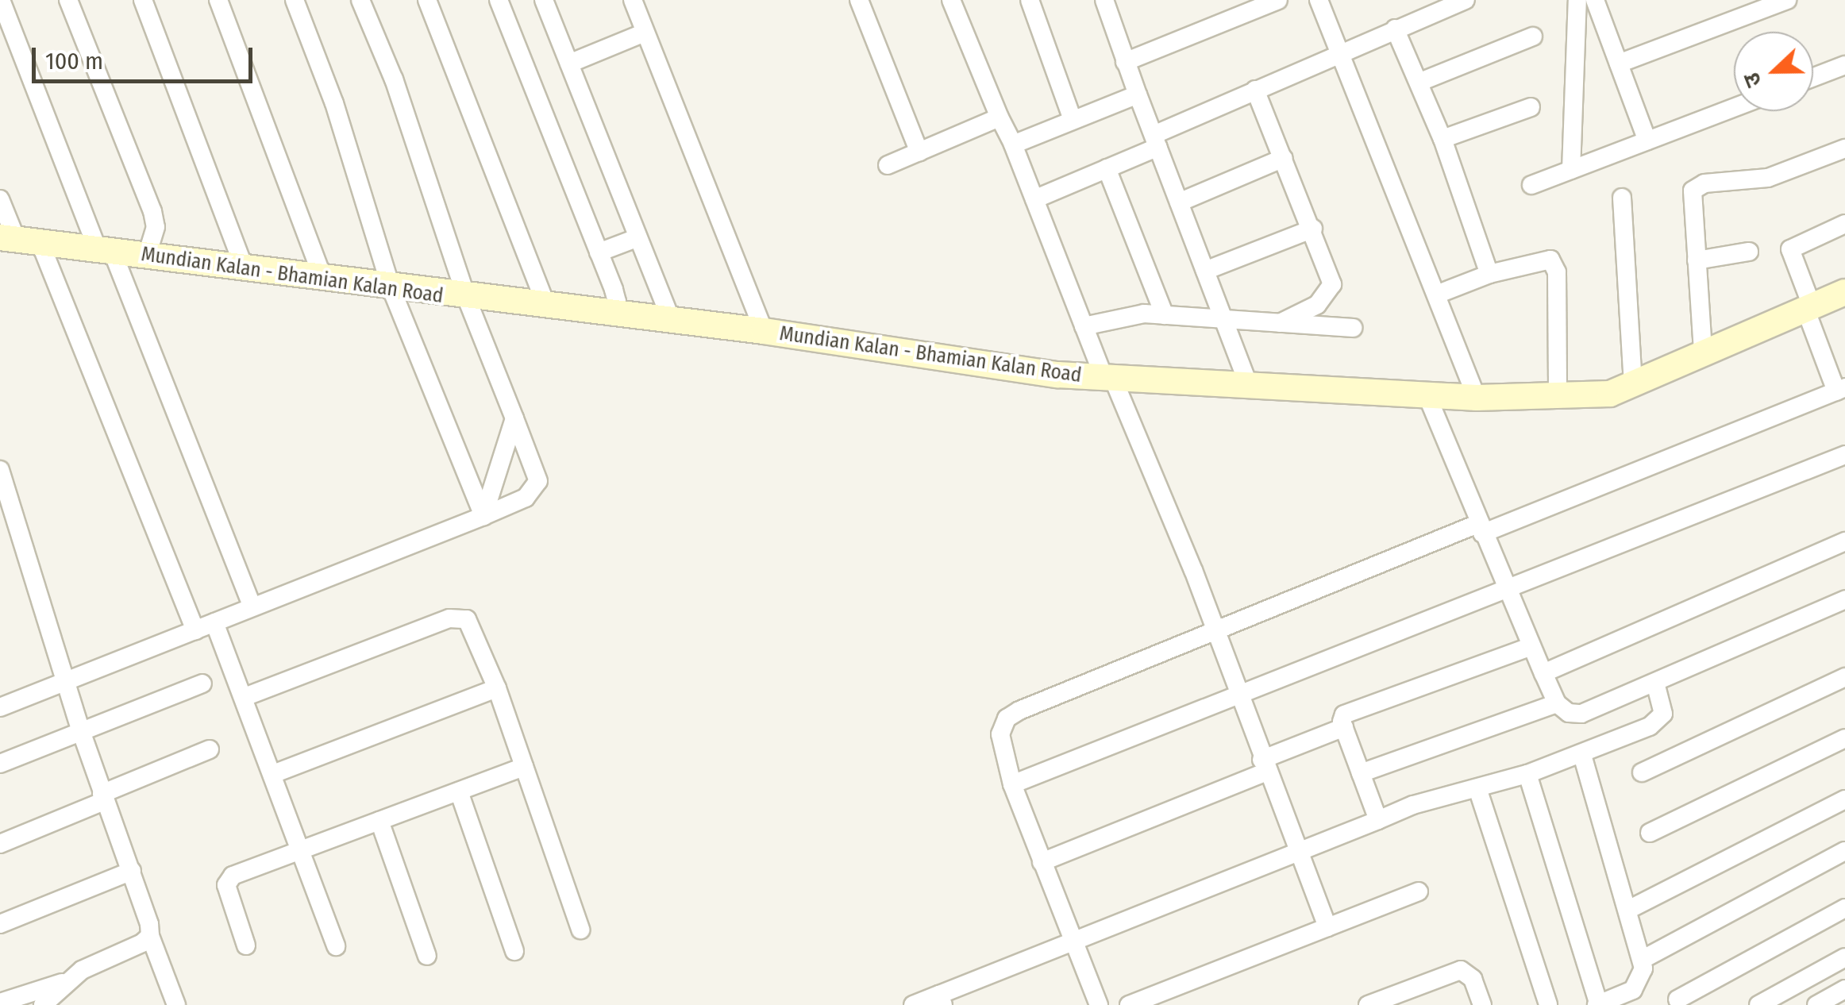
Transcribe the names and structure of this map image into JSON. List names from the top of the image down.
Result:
{
  "streets": {
    "street": ["Mundian Kalan - Bhamian Kalan Road"]
  },
  "scale_bar": "100 m",
  "north": "left"
}
